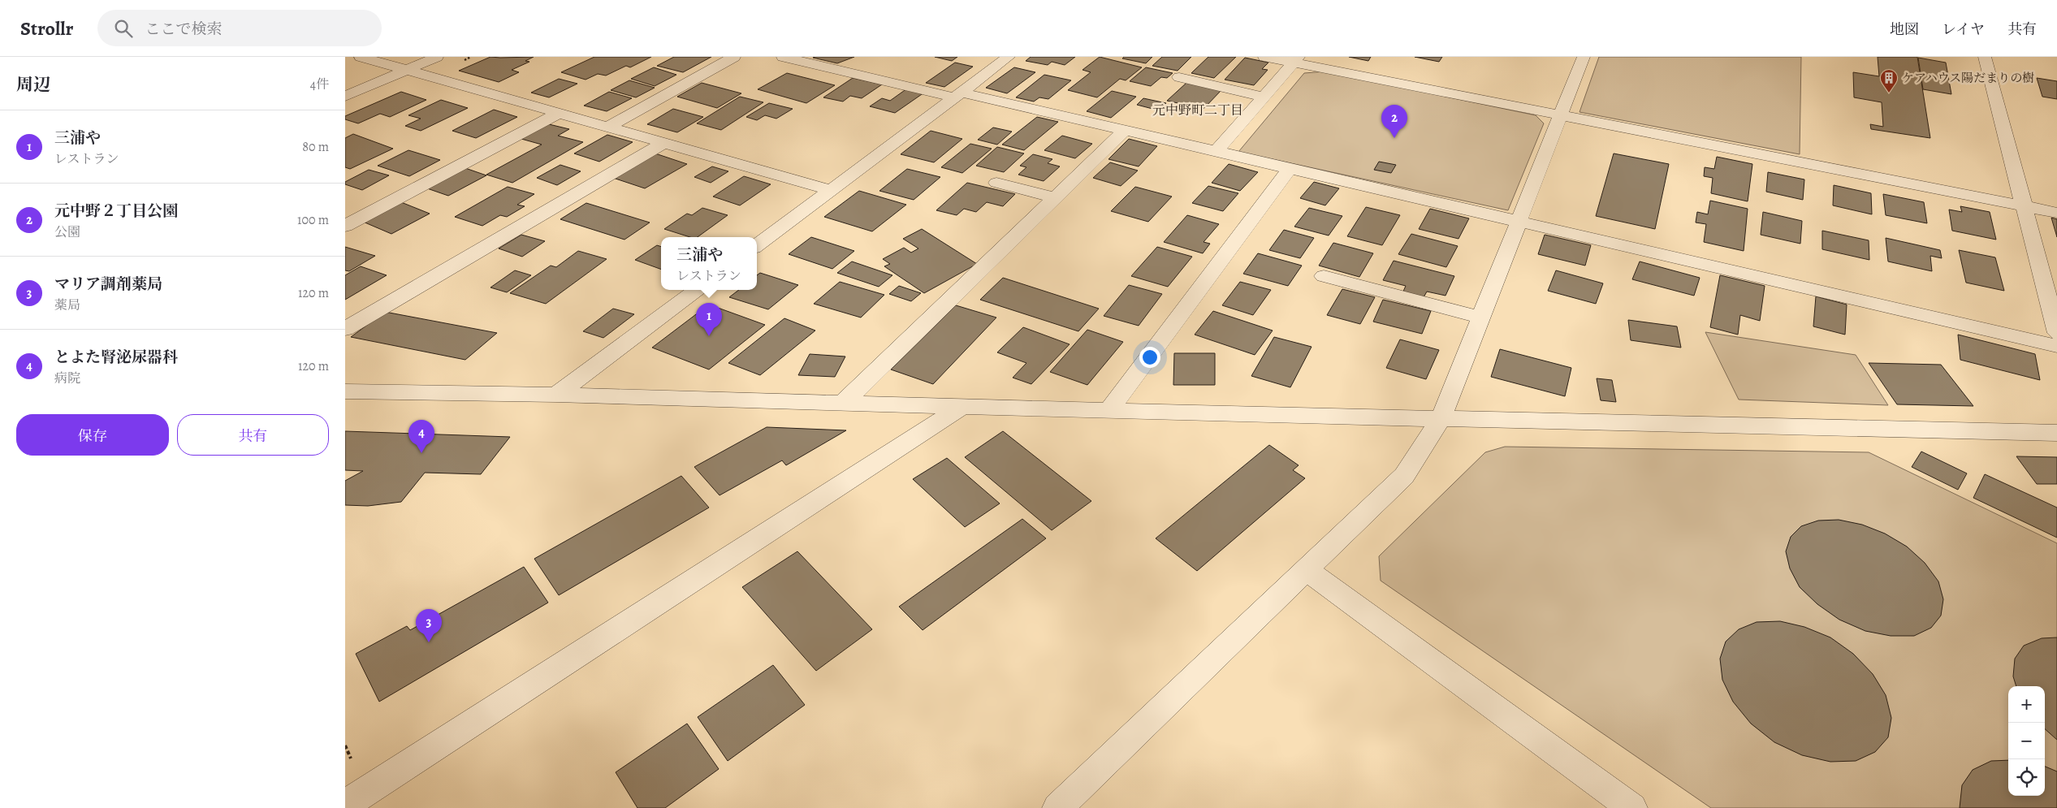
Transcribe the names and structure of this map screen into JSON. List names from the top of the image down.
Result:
{
  "districts": ["元中野町二丁目"],
  "places": {
    "building": ["ケアハウス陽だまりの樹"]
  },
  "page": {
    "header": "Strollr",
    "search": "ここで検索",
    "nav": ["地図", "レイヤ", "共有"],
    "heading": ["周辺", "4件"],
    "pins": [
      "2",
      "1",
      "4",
      "3"
    ],
    "list": [
      {
        "mark": "1",
        "name": "三浦や",
        "note": "レストラン",
        "value": "80 m"
      },
      {
        "mark": "2",
        "name": "元中野２丁目公園",
        "note": "公園",
        "value": "100 m"
      },
      {
        "mark": "3",
        "name": "マリア調剤薬局",
        "note": "薬局",
        "value": "120 m"
      },
      {
        "mark": "4",
        "name": "とよた腎泌尿器科",
        "note": "病院",
        "value": "120 m"
      }
    ],
    "popup": ["三浦や", "レストラン"],
    "buttons": ["保存", "共有"],
    "map_buttons": ["+", "−"]
  }
}
